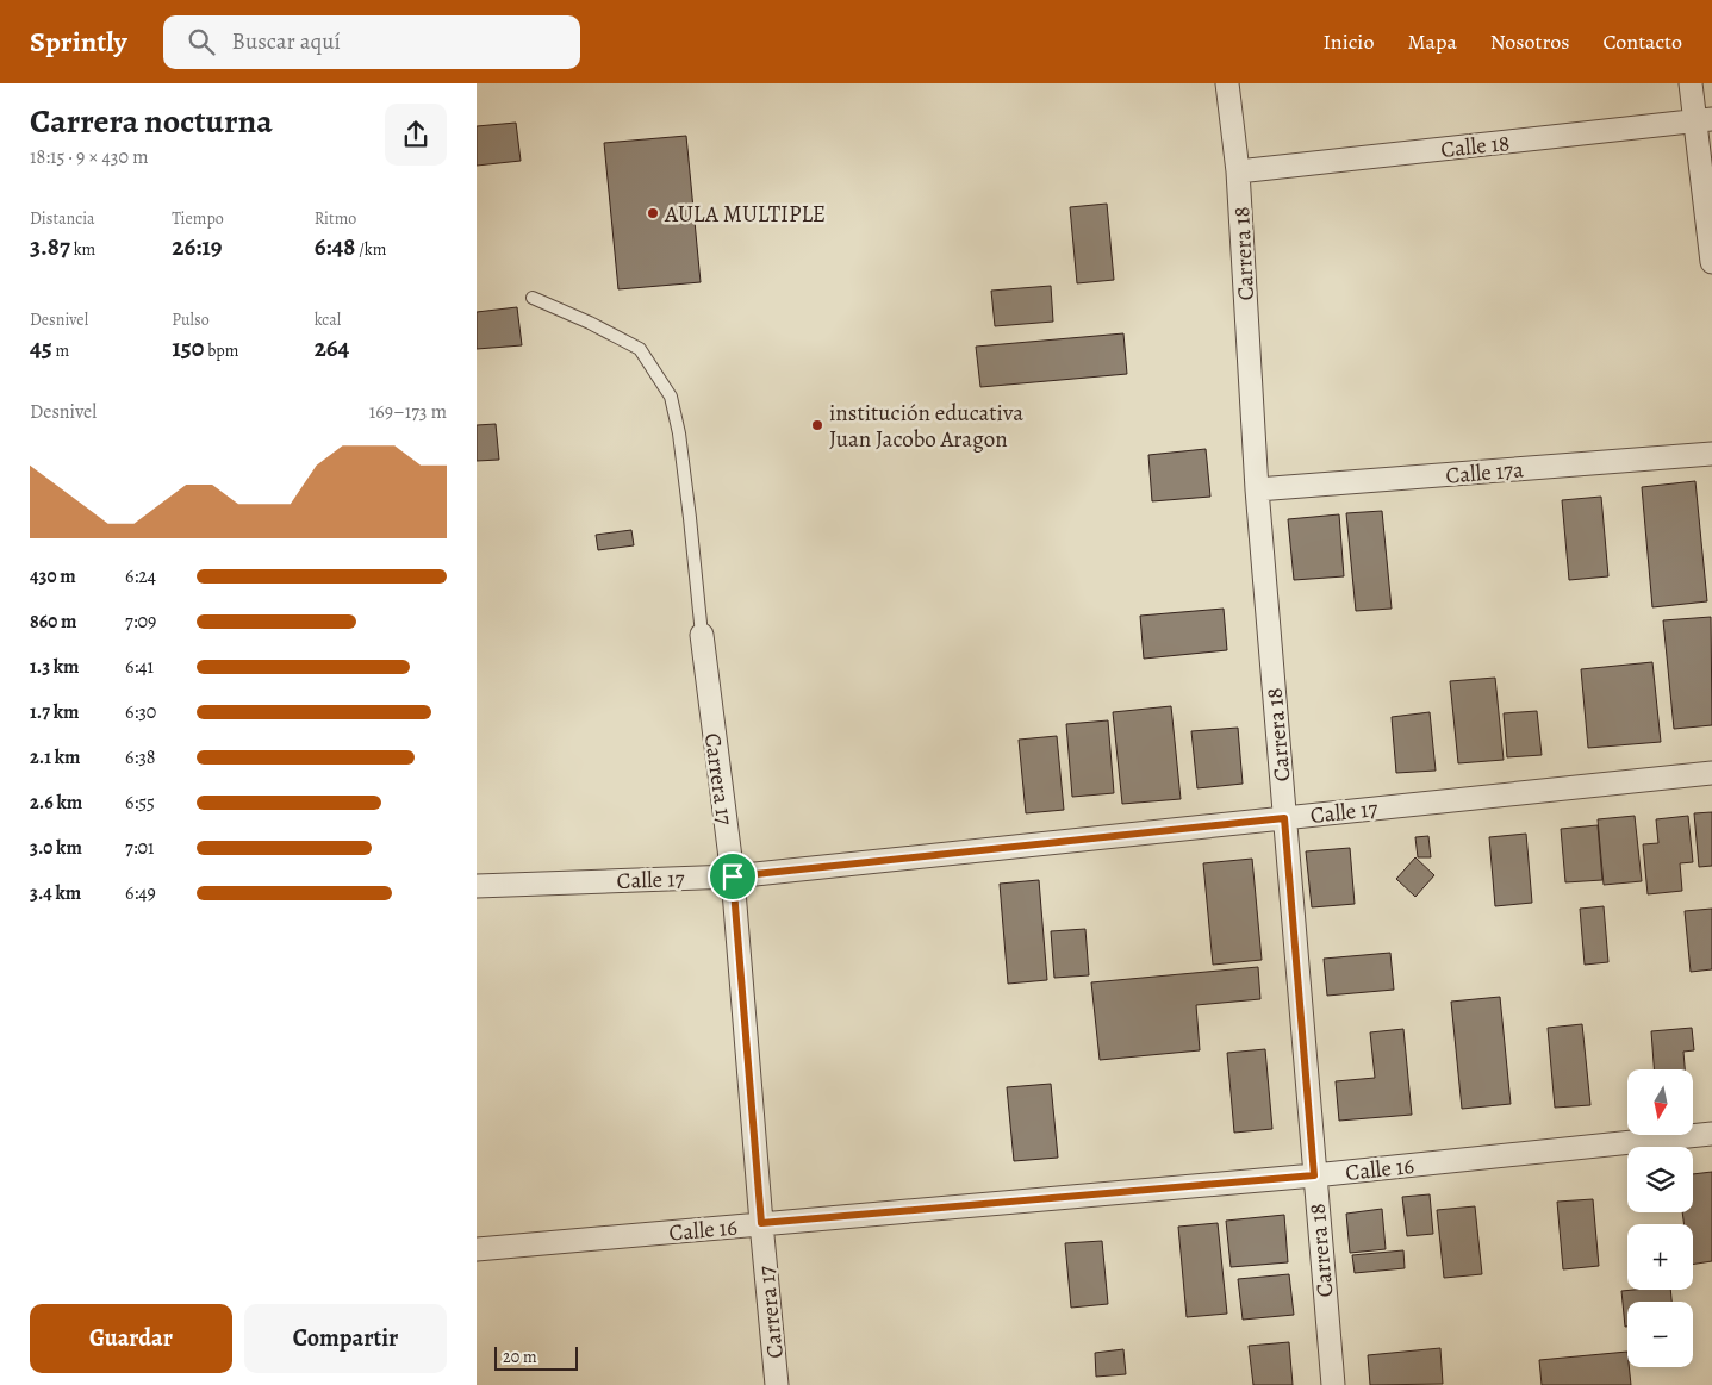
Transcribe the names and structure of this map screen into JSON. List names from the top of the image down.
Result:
{
  "streets": {
    "street": [
      "Calle 18",
      "Carrera 18",
      "Calle 17a",
      "Carrera 17",
      "Calle 17",
      "Calle 16"
    ]
  },
  "crossings": [
    ["Calle 18", "Carrera 18"],
    ["Carrera 18", "Calle 17a"],
    ["Carrera 18", "Calle 17"],
    ["Carrera 18", "Calle 16"],
    ["Carrera 17", "Calle 17"],
    ["Carrera 17", "Calle 16"]
  ],
  "places": ["AULA MULTIPLE", "institución educativa Juan Jacobo Aragon"],
  "scale_bar": "20 m",
  "north": "bottom",
  "page": {
    "header": "Sprintly",
    "search": "Buscar aquí",
    "nav": [
      "Inicio",
      "Mapa",
      "Nosotros",
      "Contacto"
    ],
    "heading": ["Carrera nocturna", "18:15 · 9 × 430 m"],
    "stats": [
      ["Distancia", "3.87 km"],
      ["Tiempo", "26:19"],
      ["Ritmo", "6:48 /km"],
      ["Desnivel", "45 m"],
      ["Pulso", "150 bpm"],
      ["kcal", "264"]
    ],
    "chart": ["Desnivel", "169–173 m"],
    "list": [
      {
        "name": "430 m",
        "note": "6:24"
      },
      {
        "name": "860 m",
        "note": "7:09"
      },
      {
        "name": "1.3 km",
        "note": "6:41"
      },
      {
        "name": "1.7 km",
        "note": "6:30"
      },
      {
        "name": "2.1 km",
        "note": "6:38"
      },
      {
        "name": "2.6 km",
        "note": "6:55"
      },
      {
        "name": "3.0 km",
        "note": "7:01"
      },
      {
        "name": "3.4 km",
        "note": "6:49"
      }
    ],
    "map_buttons": ["+", "−"],
    "buttons": ["Guardar", "Compartir"],
    "scale": "20 m"
  }
}
